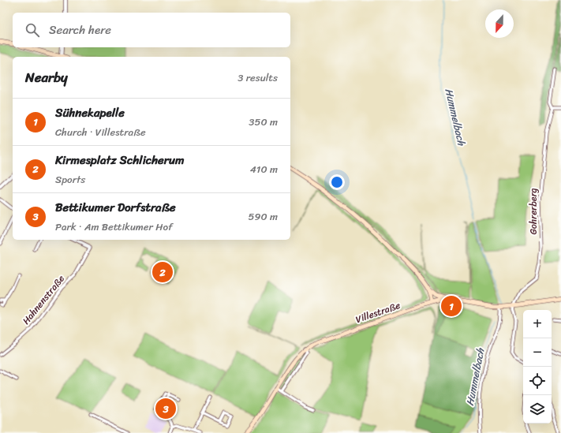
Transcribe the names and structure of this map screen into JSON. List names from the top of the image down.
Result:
{
  "streets": {
    "main road": ["Villestraße"],
    "street": ["Gohrerberg", "Hahnenstraße"]
  },
  "crossings": [
    ["Gohrerberg", "Villestraße"]
  ],
  "water": ["Hummelbach"],
  "north": "bottom",
  "page": {
    "search": "Search here",
    "heading": ["Nearby", "3 results"],
    "list": [
      {
        "mark": "1",
        "name": "Sühnekapelle",
        "note": "Church · Villestraße",
        "value": "350 m"
      },
      {
        "mark": "2",
        "name": "Kirmesplatz Schlicherum",
        "note": "Sports",
        "value": "410 m"
      },
      {
        "mark": "3",
        "name": "Bettikumer Dorfstraße",
        "note": "Park · Am Bettikumer Hof",
        "value": "590 m"
      }
    ],
    "pins": ["2", "1", "3"],
    "map_buttons": ["+", "−"]
  }
}
